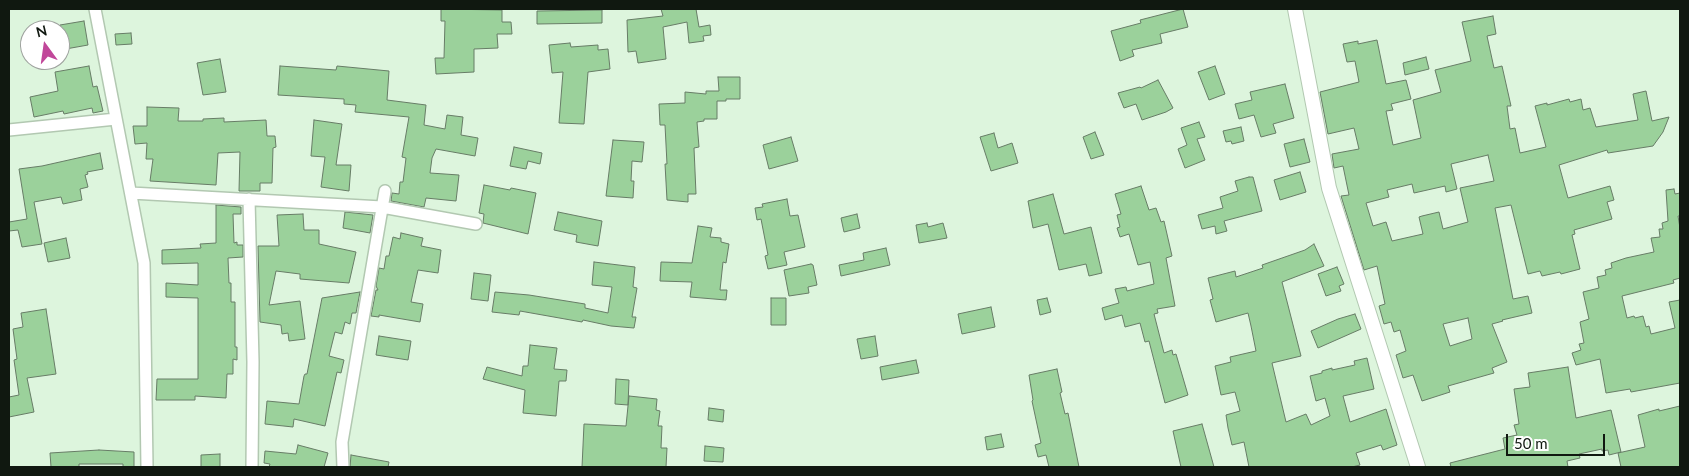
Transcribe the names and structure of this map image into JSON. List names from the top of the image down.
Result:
{
  "scale_bar": "50 m",
  "north": "top"
}
